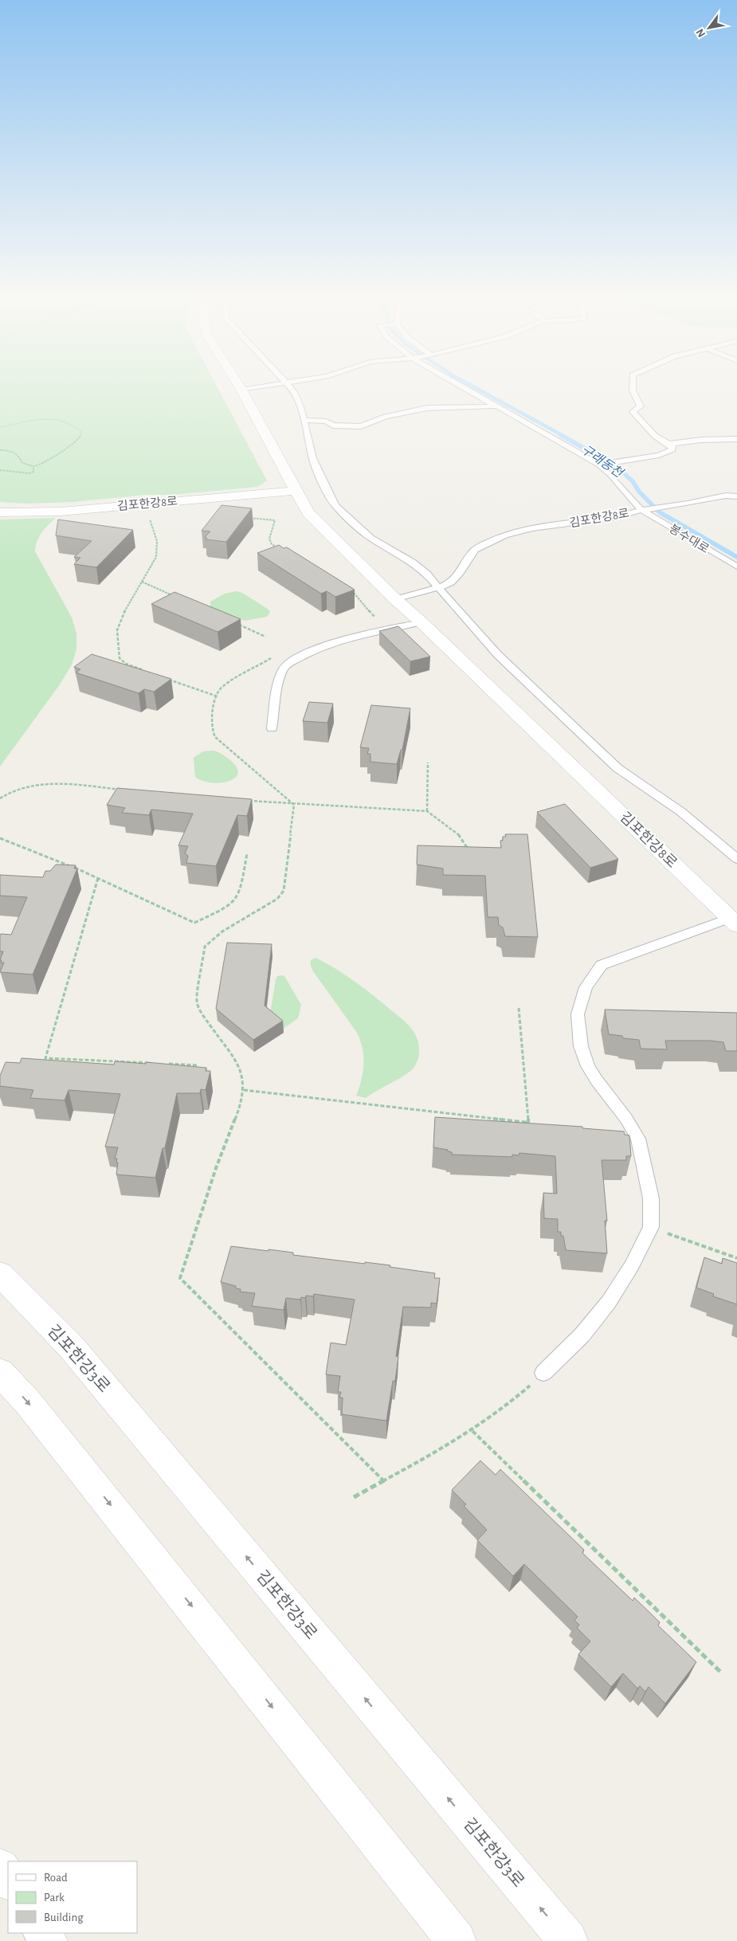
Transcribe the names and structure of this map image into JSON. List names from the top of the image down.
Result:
{
  "streets": {
    "street": ["김포한강8로", "김포한강3로"],
    "lane": ["봉수대로"]
  },
  "crossings": [
    ["김포한강8로", "봉수대로"]
  ],
  "water": ["구래동천"],
  "legend": ["Road", "Park", "Building"],
  "north": "bottom left"
}
